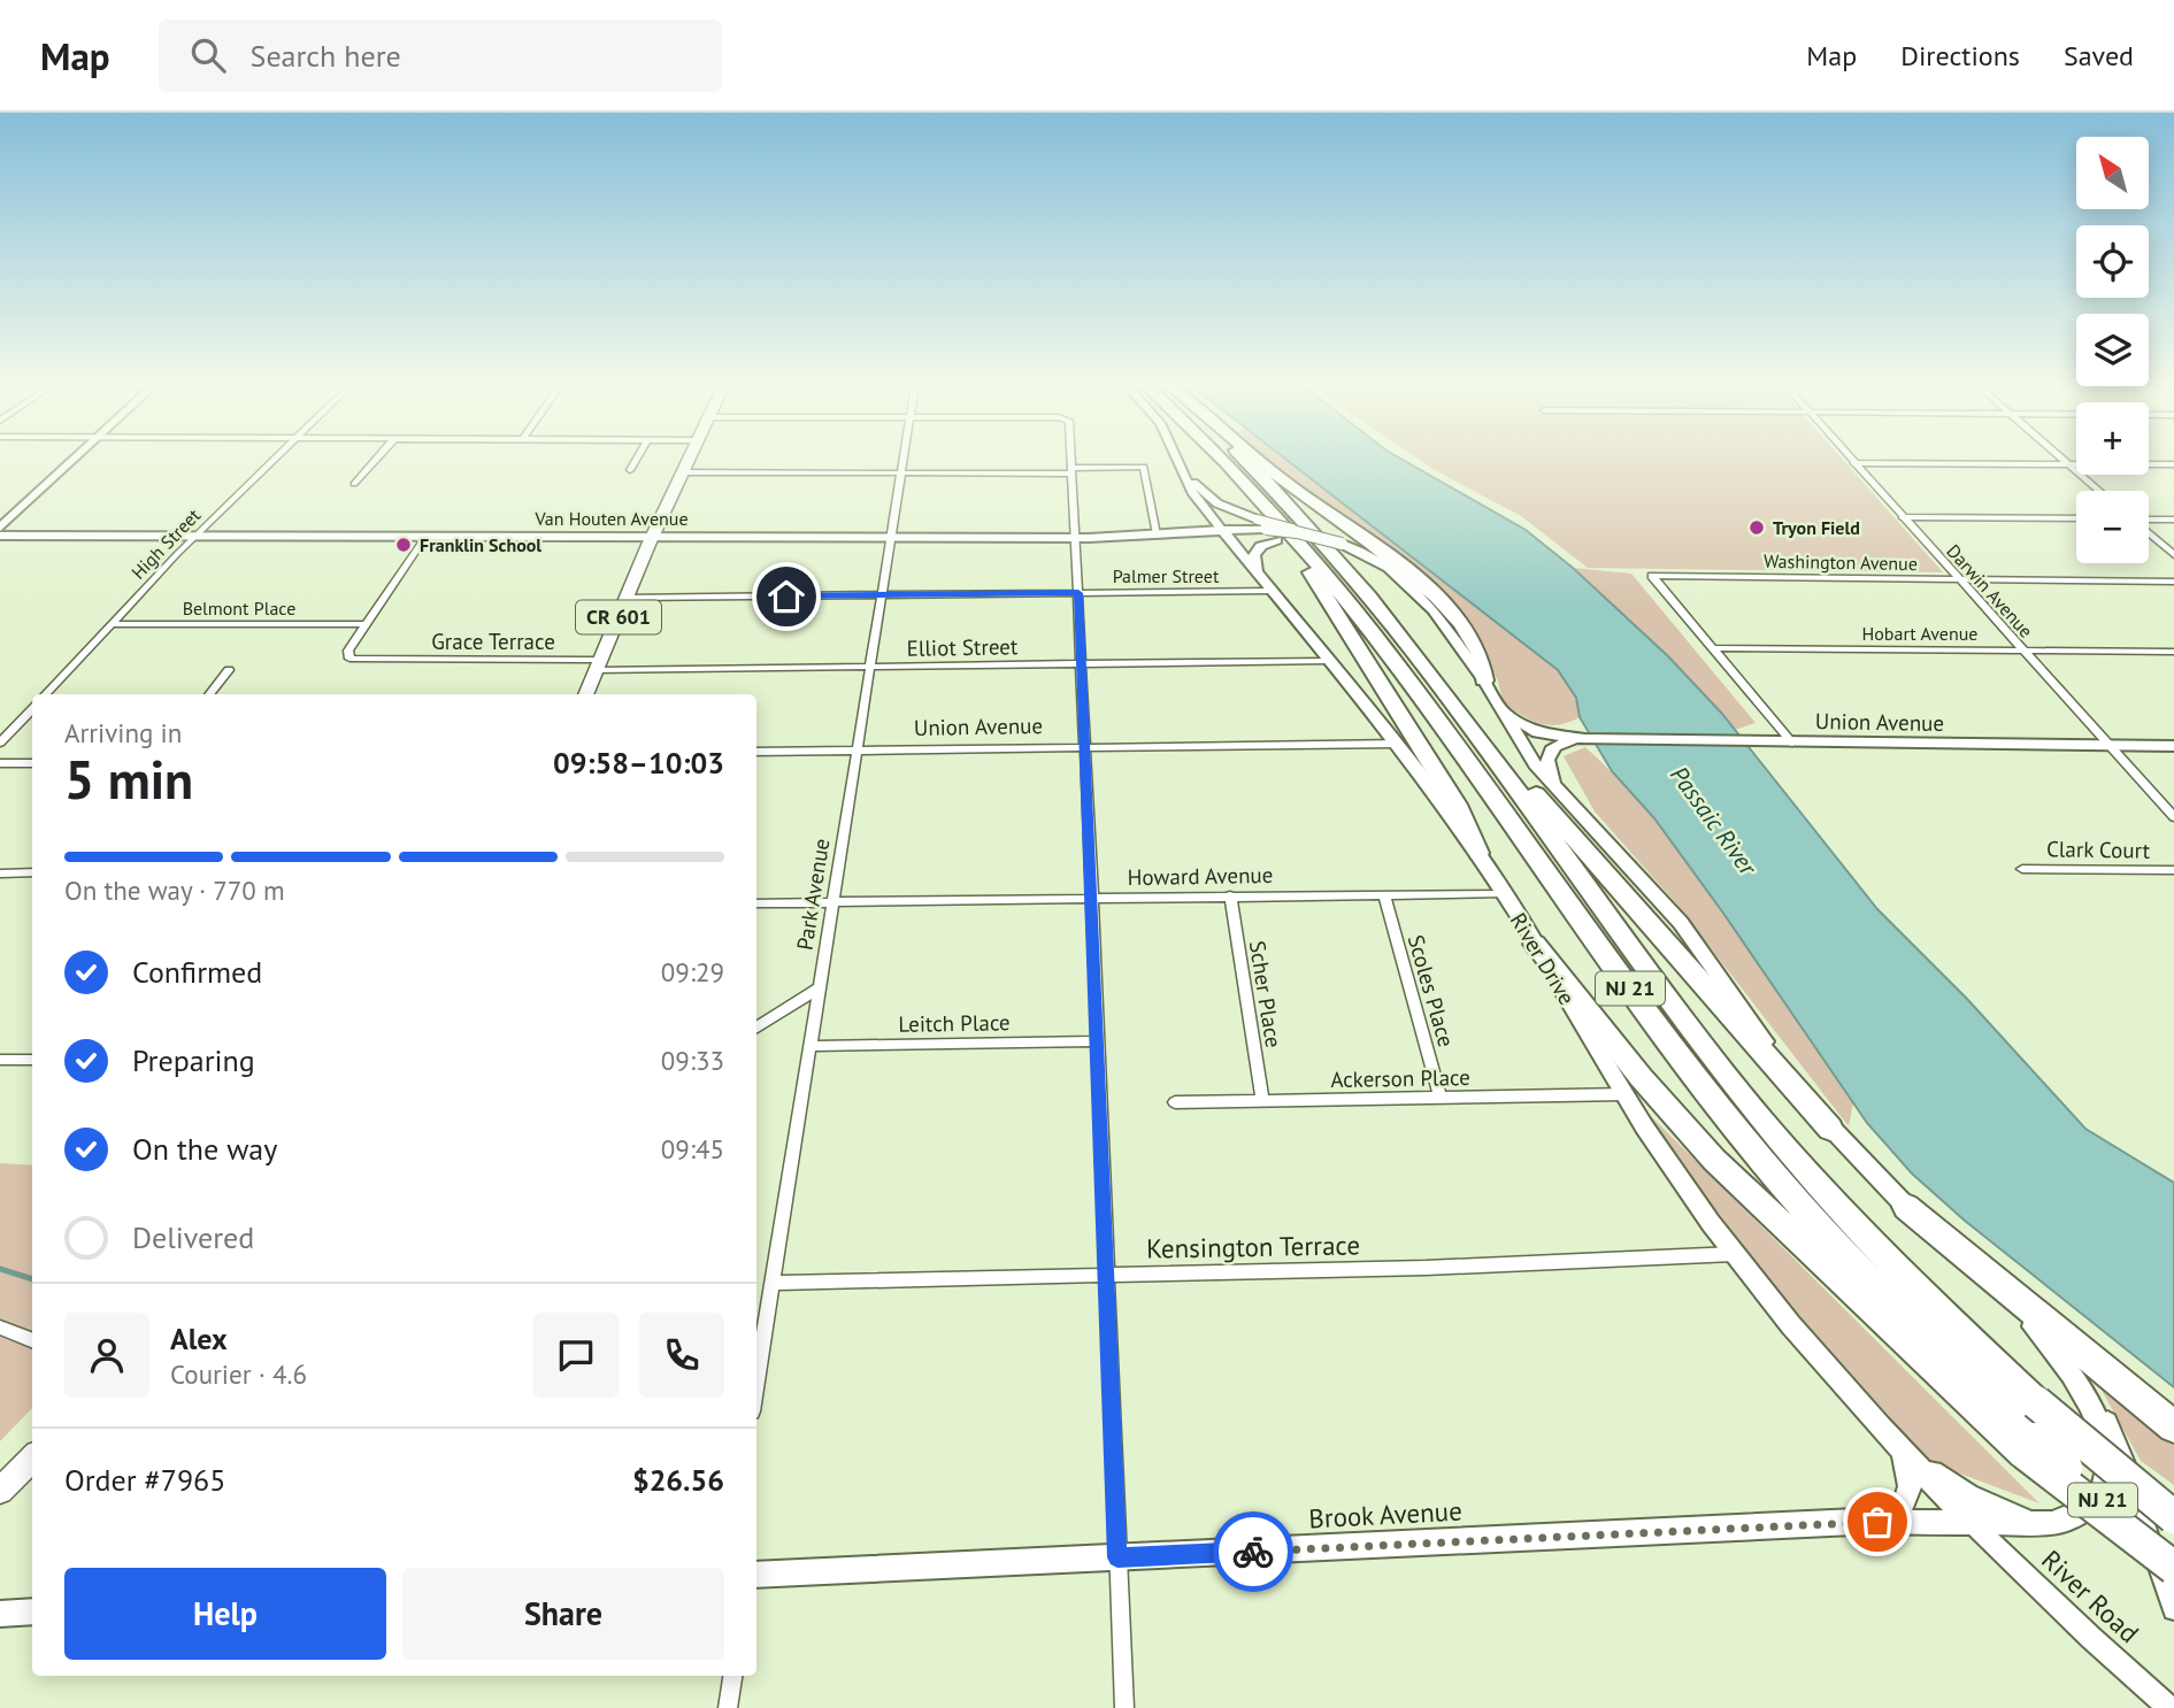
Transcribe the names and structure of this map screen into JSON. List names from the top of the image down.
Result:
{
  "streets": {
    "highway": ["NJ 21"],
    "main road": [
      "Van Houten Avenue",
      "CR 601",
      "Union Avenue",
      "River Drive",
      "Brook Avenue"
    ],
    "street": [
      "High Street",
      "Washington Avenue",
      "Palmer Street",
      "Darwin Avenue",
      "Belmont Place",
      "Hobart Avenue",
      "Grace Terrace",
      "Elliot Street",
      "Clark Court",
      "Howard Avenue",
      "Park Avenue",
      "Scoles Place",
      "Scher Place",
      "Leitch Place",
      "Ackerson Place",
      "Kensington Terrace",
      "River Road"
    ]
  },
  "crossings": [
    ["Van Houten Avenue", "High Street"],
    ["Van Houten Avenue", "CR 601"],
    ["Van Houten Avenue", "Park Avenue"],
    ["Van Houten Avenue", "River Drive"],
    ["Van Houten Avenue", "NJ 21"],
    ["High Street", "Belmont Place"],
    ["Washington Avenue", "Darwin Avenue"],
    ["Washington Avenue", "Hobart Avenue"],
    ["Palmer Street", "CR 601"],
    ["Palmer Street", "Park Avenue"],
    ["Palmer Street", "River Drive"],
    ["Darwin Avenue", "Hobart Avenue"],
    ["Darwin Avenue", "Union Avenue"],
    ["Belmont Place", "Grace Terrace"],
    ["CR 601", "Grace Terrace"],
    ["CR 601", "Elliot Street"],
    ["Grace Terrace", "Elliot Street"],
    ["Elliot Street", "Park Avenue"],
    ["Elliot Street", "River Drive"],
    ["Union Avenue", "Park Avenue"],
    ["Union Avenue", "River Drive"],
    ["Howard Avenue", "Park Avenue"],
    ["Howard Avenue", "River Drive"],
    ["Howard Avenue", "Scoles Place"],
    ["Howard Avenue", "Scher Place"],
    ["Park Avenue", "Leitch Place"],
    ["Park Avenue", "Kensington Terrace"],
    ["River Drive", "Ackerson Place"],
    ["River Drive", "Kensington Terrace"],
    ["River Drive", "Brook Avenue"],
    ["River Drive", "River Road"],
    ["Scoles Place", "Ackerson Place"],
    ["Scher Place", "Ackerson Place"],
    ["Brook Avenue", "River Road"]
  ],
  "water": ["Passaic River"],
  "places": ["Tryon Field", "Franklin School"],
  "north": "top left",
  "page": {
    "header": "Map",
    "search": "Search here",
    "nav": ["Map", "Directions", "Saved"],
    "map_buttons": ["+", "−"],
    "heading": ["5 min", "Arriving in", "09:58–10:03"],
    "panel": [
      "Alex",
      "Courier · 4.6",
      "Order #7965",
      "$26.56"
    ],
    "bar": "On the way · 770 m",
    "list": [
      ["Confirmed", "09:29"],
      ["Preparing", "09:33"],
      ["On the way", "09:45"],
      "Delivered"
    ],
    "buttons": ["Help", "Share"]
  }
}
